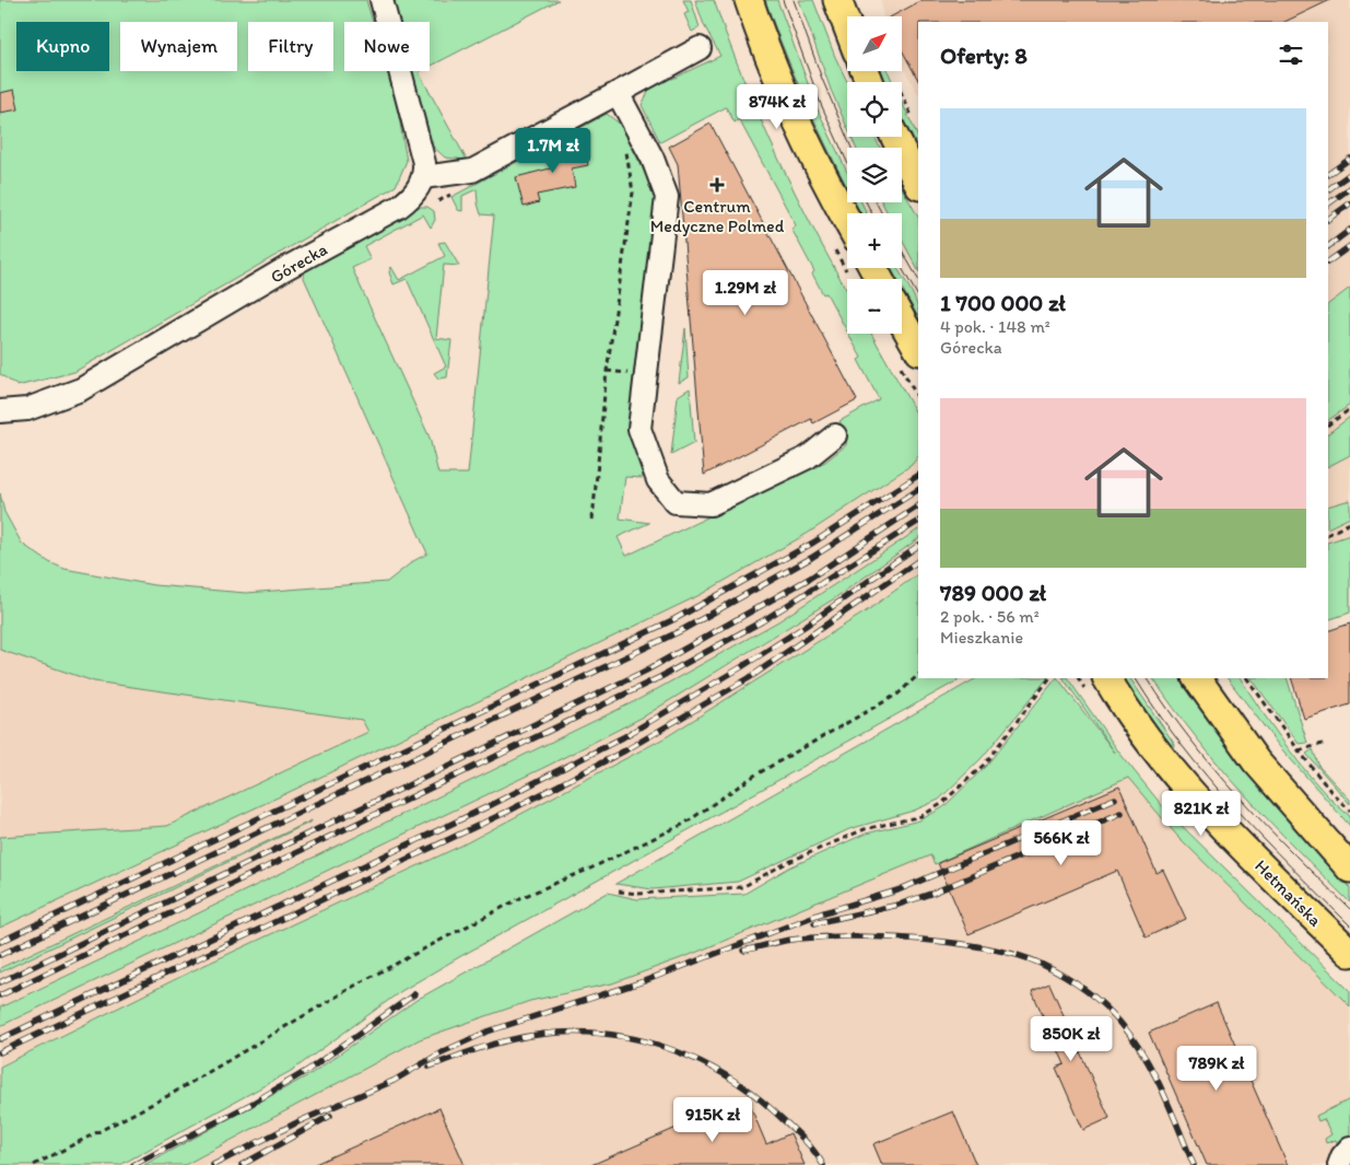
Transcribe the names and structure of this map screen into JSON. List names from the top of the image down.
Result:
{
  "streets": {
    "main road": ["Hetmańska"],
    "street": ["Górecka"]
  },
  "places": {
    "health": ["Centrum Medyczne Polmed"]
  },
  "north": "top right",
  "page": {
    "map_buttons": ["+", "−"],
    "chip": [
      "Kupno",
      "Wynajem",
      "Filtry",
      "Nowe"
    ],
    "heading": "Oferty: 8",
    "price": [
      "874K zł",
      "1.7M zł",
      "1.29M zł",
      "821K zł",
      "566K zł",
      "850K zł",
      "789K zł",
      "915K zł"
    ],
    "list": [
      {
        "name": "1 700 000 zł",
        "note": "4 pok. · 148 m² · Górecka"
      },
      {
        "name": "789 000 zł",
        "note": "2 pok. · 56 m² · Mieszkanie"
      }
    ]
  }
}
